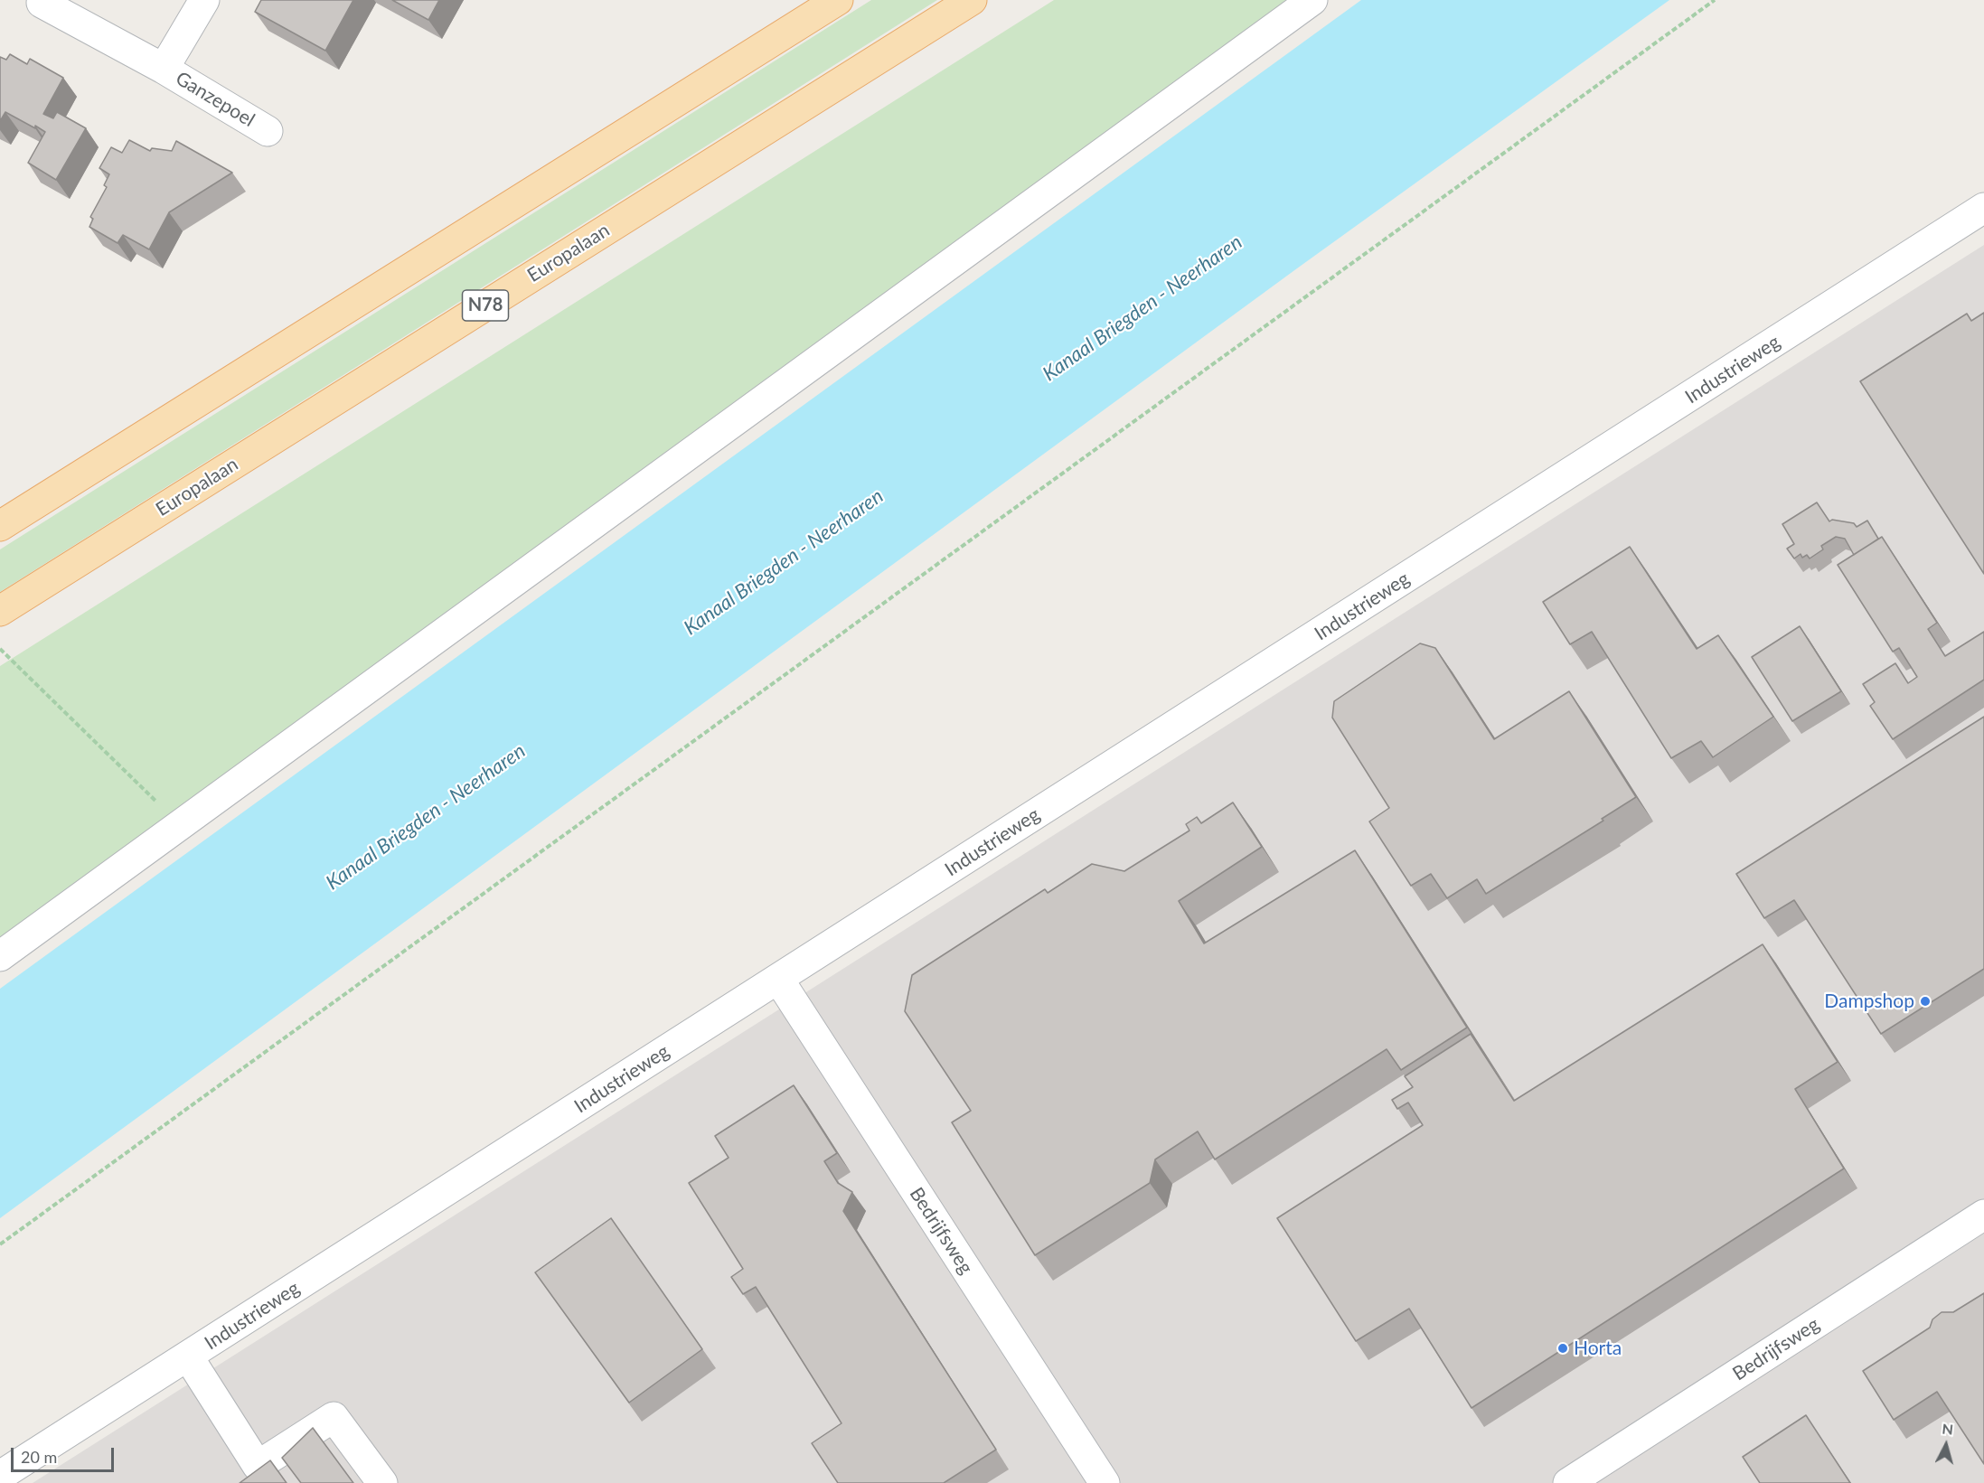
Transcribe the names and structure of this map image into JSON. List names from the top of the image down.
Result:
{
  "streets": {
    "main road": ["Europalaan", "N78"],
    "street": ["Ganzepoel", "Industrieweg", "Bedrijfsweg"]
  },
  "crossings": [
    ["Industrieweg", "Bedrijfsweg"]
  ],
  "water": ["Kanaal Briegden - Neerharen"],
  "places": ["Dampshop", "Horta"],
  "scale_bar": "20 m",
  "north": "top"
}
